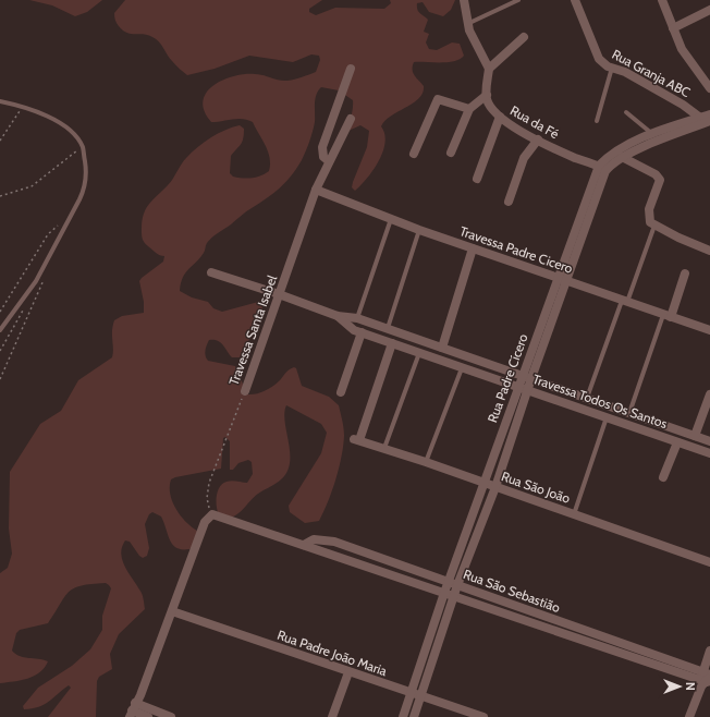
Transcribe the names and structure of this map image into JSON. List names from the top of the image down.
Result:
{
  "streets": {
    "street": [
      "Rua Granja ABC",
      "Rua da Fé",
      "Travessa Padre Cicero",
      "Travessa Santa Isabel",
      "Rua Padre Cícero",
      "Travessa Todos Os Santos",
      "Rua São João",
      "Rua São Sebastião",
      "Rua Padre João Maria"
    ]
  },
  "crossings": [
    ["Rua da Fé", "Rua Padre Cícero"],
    ["Travessa Padre Cicero", "Travessa Santa Isabel"],
    ["Travessa Padre Cicero", "Rua Padre Cícero"],
    ["Travessa Santa Isabel", "Travessa Todos Os Santos"],
    ["Travessa Santa Isabel", "Rua São Sebastião"],
    ["Rua Padre Cícero", "Travessa Todos Os Santos"],
    ["Rua Padre Cícero", "Rua São João"],
    ["Rua Padre Cícero", "Rua São Sebastião"],
    ["Rua Padre Cícero", "Rua Padre João Maria"],
    ["Travessa Todos Os Santos", "Rua São João"]
  ],
  "north": "right"
}
